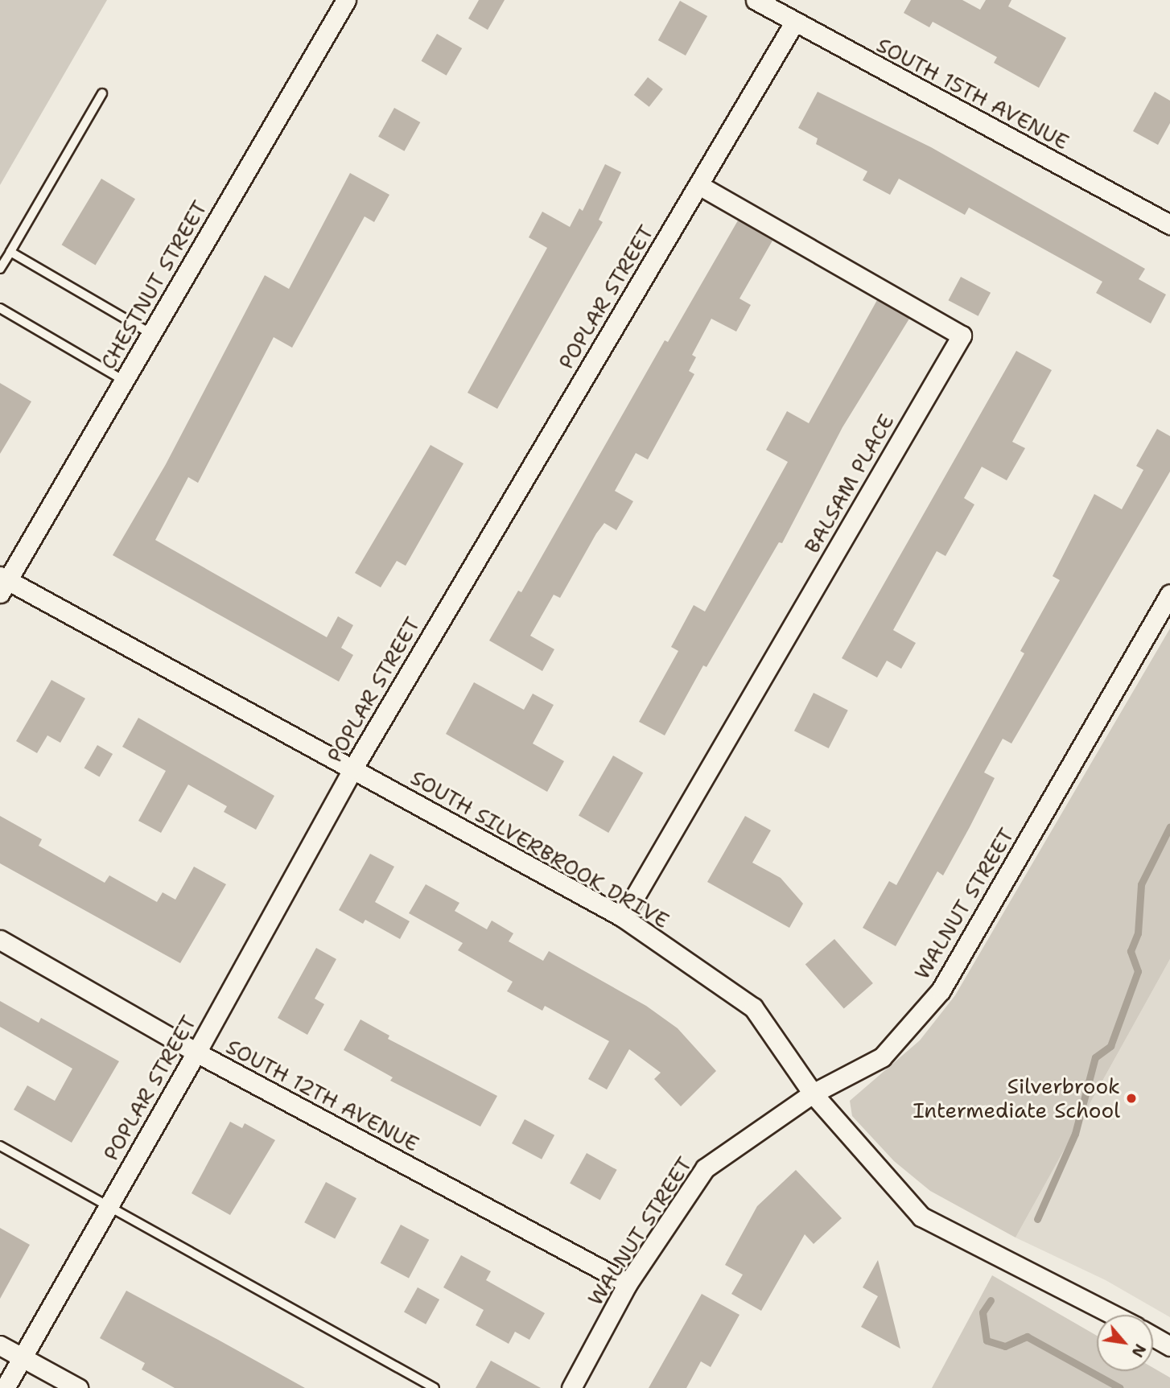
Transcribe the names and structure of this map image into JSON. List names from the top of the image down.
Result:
{
  "streets": {
    "street": [
      "SOUTH 15TH AVENUE",
      "CHESTNUT STREET",
      "POPLAR STREET",
      "BALSAM PLACE",
      "SOUTH SILVERBROOK DRIVE",
      "WALNUT STREET",
      "SOUTH 12TH AVENUE"
    ]
  },
  "crossings": [
    ["SOUTH 15TH AVENUE", "POPLAR STREET"],
    ["CHESTNUT STREET", "SOUTH SILVERBROOK DRIVE"],
    ["POPLAR STREET", "BALSAM PLACE"],
    ["POPLAR STREET", "SOUTH SILVERBROOK DRIVE"],
    ["POPLAR STREET", "SOUTH 12TH AVENUE"],
    ["BALSAM PLACE", "SOUTH SILVERBROOK DRIVE"],
    ["SOUTH SILVERBROOK DRIVE", "WALNUT STREET"],
    ["WALNUT STREET", "SOUTH 12TH AVENUE"]
  ],
  "places": ["Silverbrook Intermediate School"],
  "north": "bottom right"
}
